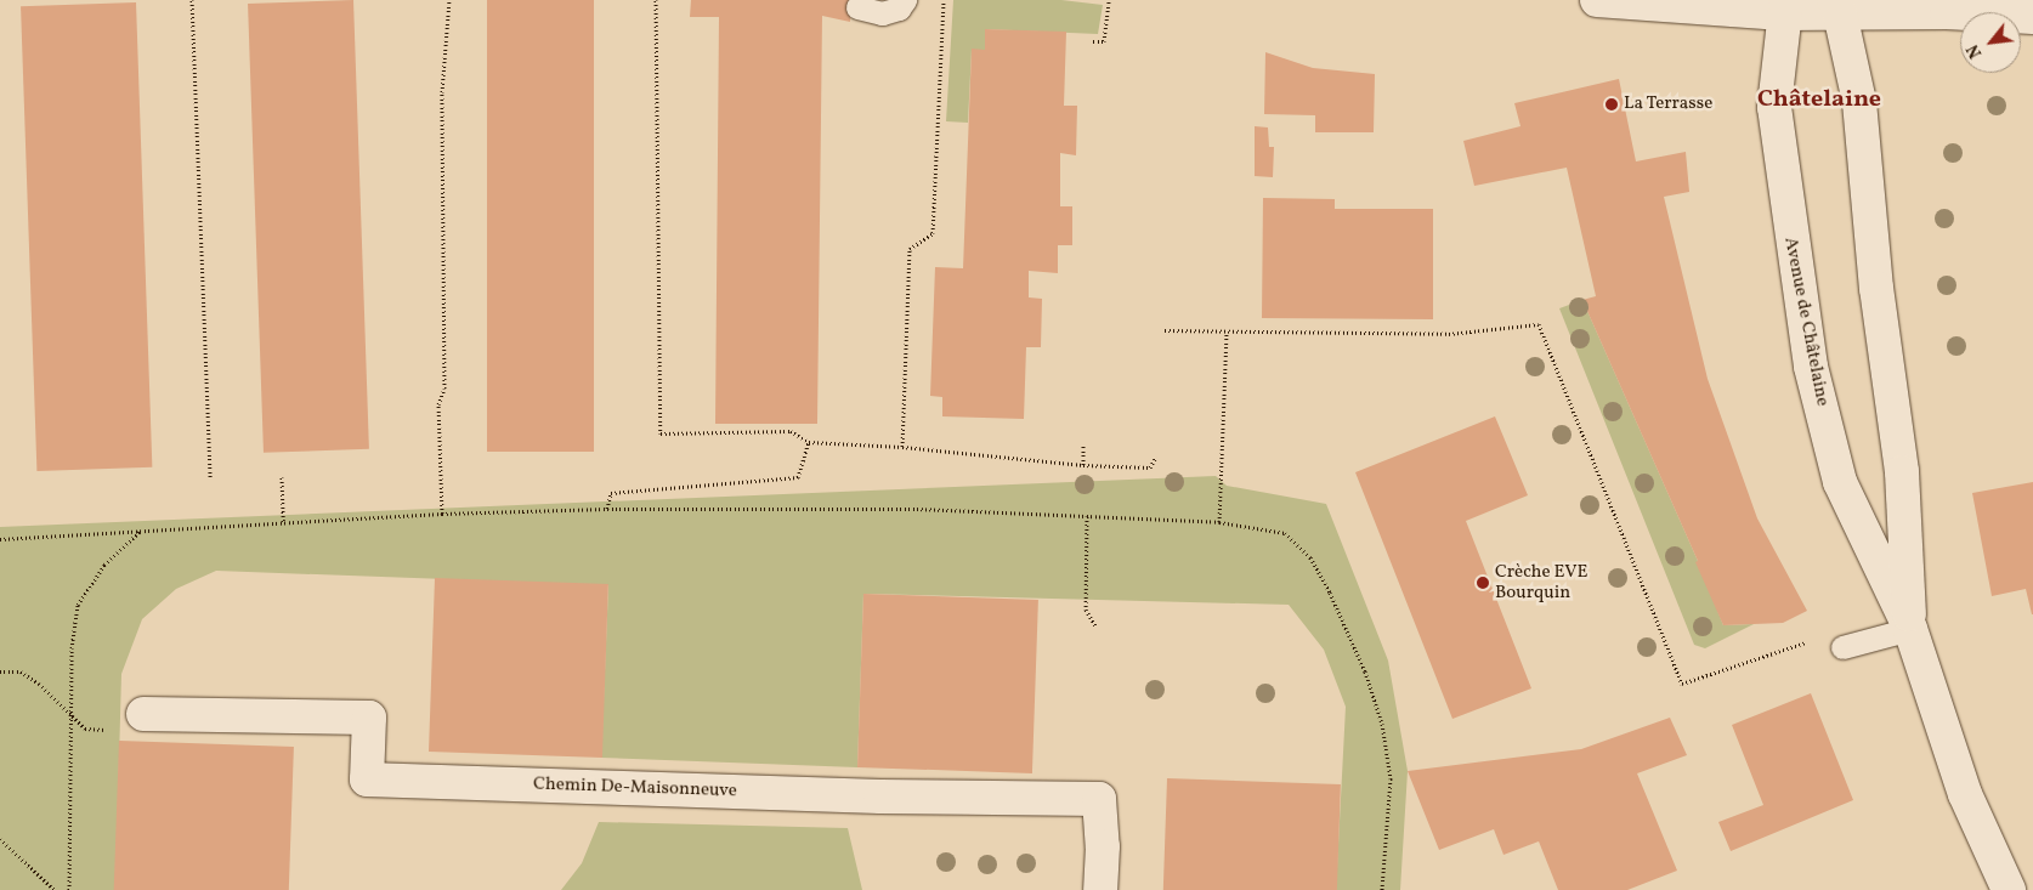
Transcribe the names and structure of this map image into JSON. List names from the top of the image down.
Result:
{
  "streets": {
    "street": ["Avenue de Châtelaine", "Chemin De-Maisonneuve"]
  },
  "districts": ["Châtelaine"],
  "places": ["La Terrasse", "Crèche EVE Bourquin"],
  "north": "bottom left"
}
